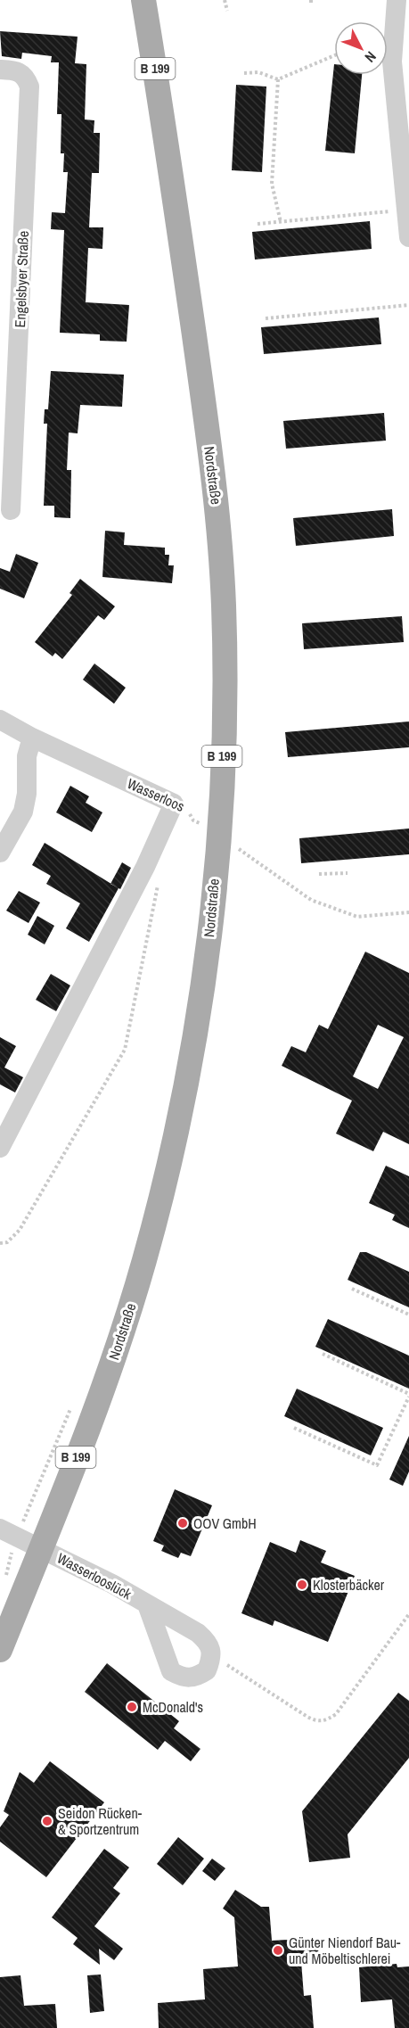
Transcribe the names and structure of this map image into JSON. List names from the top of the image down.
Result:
{
  "streets": {
    "main road": ["B 199", "Nordstraße"],
    "street": ["Engelsbyer Straße", "Wasserloos", "Wasserlooslück"]
  },
  "crossings": [
    ["Nordstraße", "Wasserlooslück"]
  ],
  "places": [
    "OOV GmbH",
    "Klosterbäcker",
    "McDonald's",
    "Seidon Rücken- & Sportzentrum",
    "Günter Niendorf Bau- und Möbeltischlerei"
  ],
  "north": "bottom right"
}
